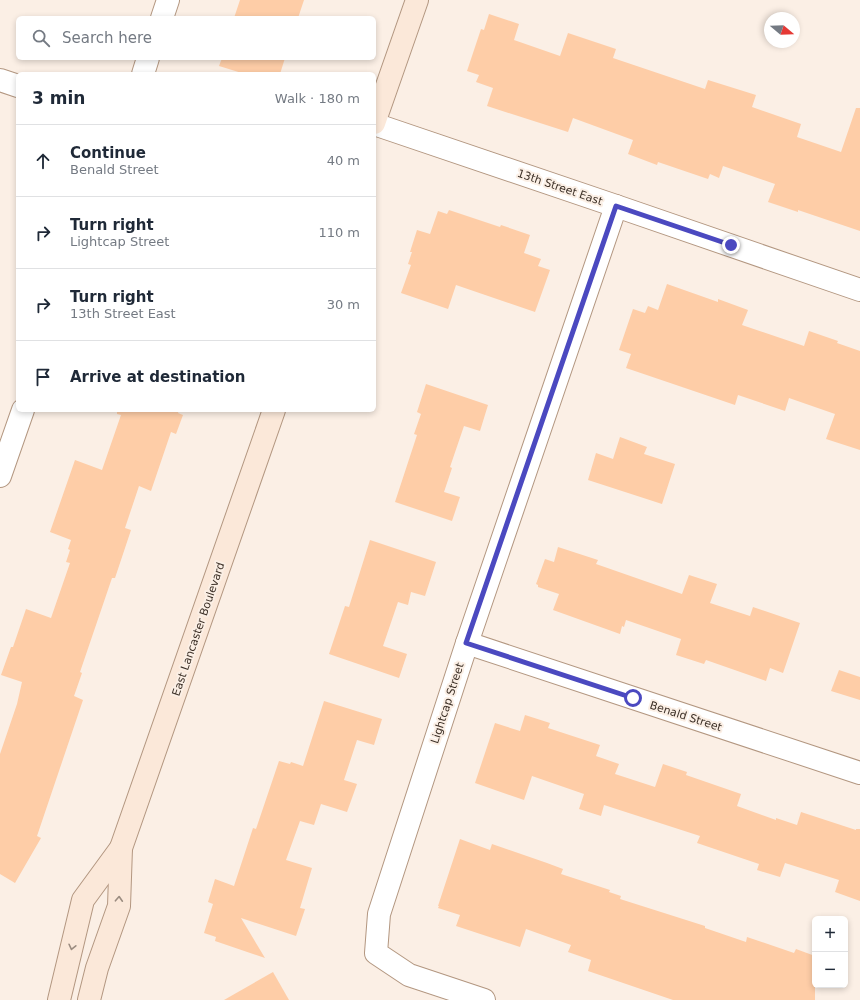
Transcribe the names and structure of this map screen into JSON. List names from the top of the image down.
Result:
{
  "streets": {
    "main road": ["East Lancaster Boulevard"],
    "street": ["13th Street East", "Lightcap Street", "Benald Street"]
  },
  "crossings": [
    ["13th Street East", "Lightcap Street"],
    ["Lightcap Street", "Benald Street"]
  ],
  "north": "right",
  "page": {
    "search": "Search here",
    "heading": ["3 min", "Walk · 180 m"],
    "list": [
      ["Continue", "Benald Street", "40 m"],
      ["Turn right", "Lightcap Street", "110 m"],
      ["Turn right", "13th Street East", "30 m"],
      "Arrive at destination"
    ],
    "map_buttons": ["+", "−"]
  }
}
